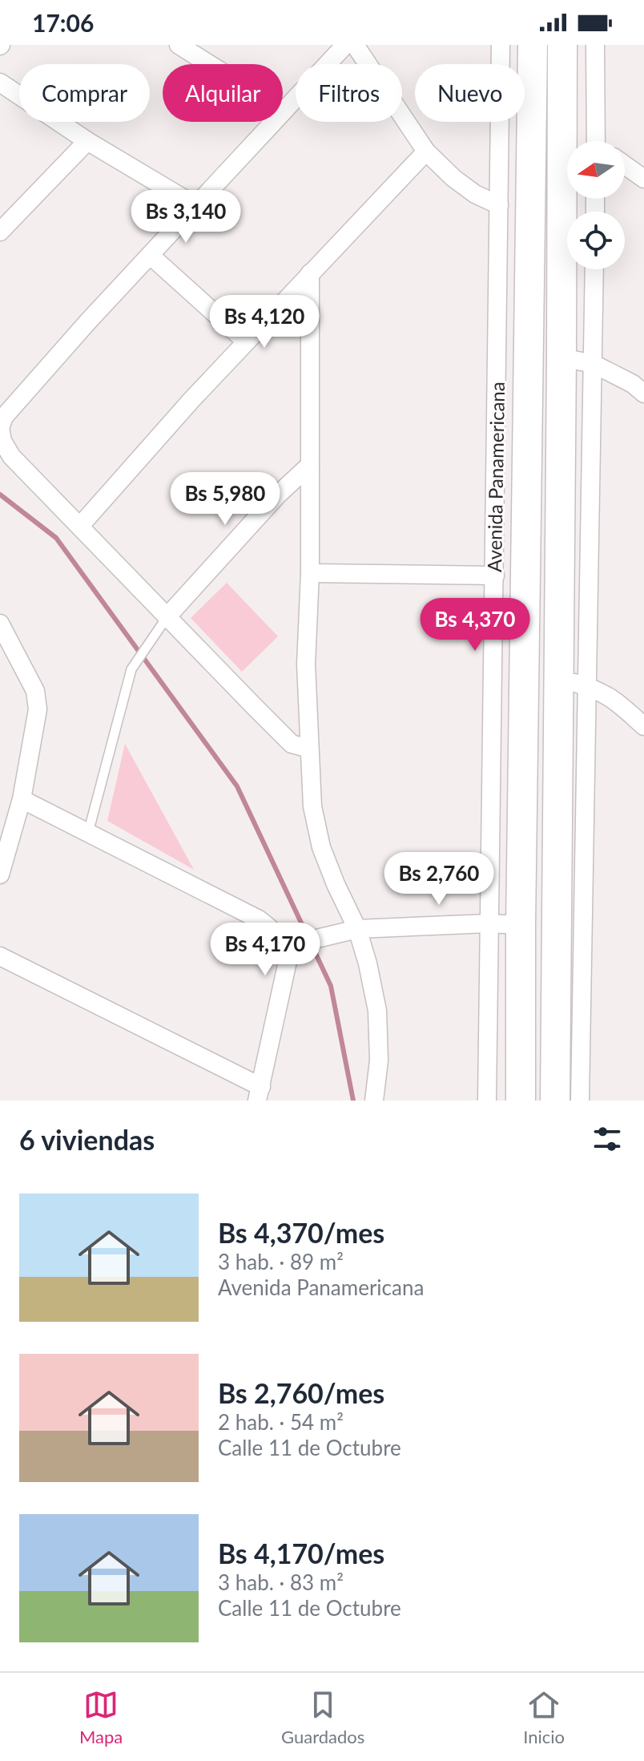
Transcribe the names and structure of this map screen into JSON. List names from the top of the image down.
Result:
{
  "streets": {
    "highway": ["Avenida Panamericana"]
  },
  "north": "left",
  "page": {
    "status": "17:06",
    "chip": [
      "Comprar",
      "Alquilar",
      "Filtros",
      "Nuevo"
    ],
    "price": [
      "Bs 3,140",
      "Bs 4,120",
      "Bs 5,980",
      "Bs 4,370",
      "Bs 2,760",
      "Bs 4,170"
    ],
    "heading": "6 viviendas",
    "list": [
      {
        "name": "Bs 4,370/mes",
        "note": "3 hab. · 89 m² · Avenida Panamericana"
      },
      {
        "name": "Bs 2,760/mes",
        "note": "2 hab. · 54 m² · Calle 11 de Octubre"
      },
      {
        "name": "Bs 4,170/mes",
        "note": "3 hab. · 83 m² · Calle 11 de Octubre"
      }
    ],
    "tabs": ["Mapa", "Guardados", "Inicio"]
  }
}
